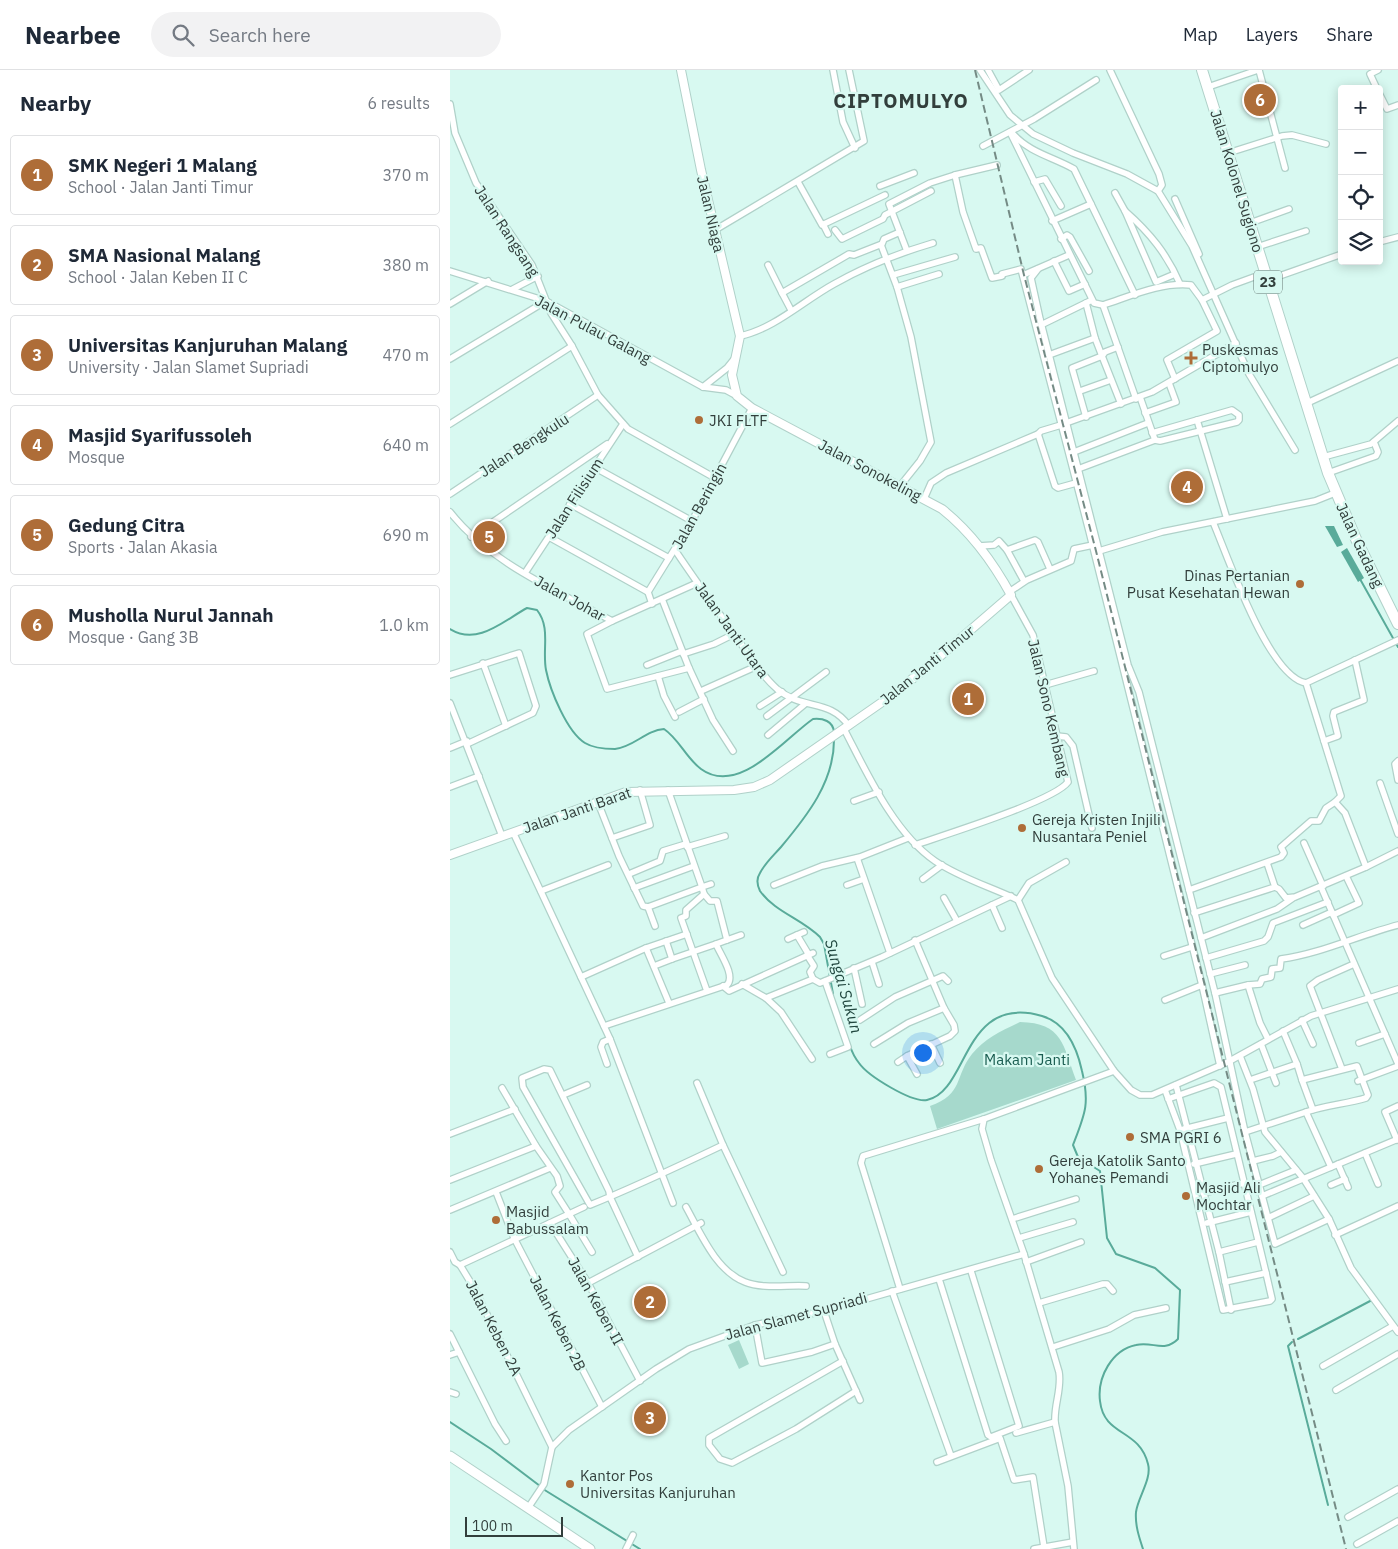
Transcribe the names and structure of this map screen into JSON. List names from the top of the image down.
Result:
{
  "streets": {
    "highway": ["Jalan Kolonel Sugiono", "23", "Jalan Gadang"],
    "street": [
      "Jalan Niaga",
      "Jalan Rangsang",
      "Jalan Pulau Galang",
      "Jalan Bengkulu",
      "Jalan Sonokeling",
      "Jalan Filisium",
      "Jalan Beringin",
      "Jalan Johar",
      "Jalan Janti Utara",
      "Jalan Janti Timur",
      "Jalan Sono Kembang",
      "Jalan Janti Barat",
      "Jalan Keben II",
      "Jalan Slamet Supriadi",
      "Jalan Keben 2B",
      "Jalan Keben 2A"
    ]
  },
  "crossings": [
    ["Jalan Kolonel Sugiono", "Jalan Gadang"],
    ["Jalan Rangsang", "Jalan Pulau Galang"],
    ["Jalan Rangsang", "Jalan Bengkulu"],
    ["Jalan Rangsang", "Jalan Filisium"],
    ["Jalan Rangsang", "Jalan Beringin"],
    ["Jalan Pulau Galang", "Jalan Sonokeling"],
    ["Jalan Sonokeling", "Jalan Beringin"],
    ["Jalan Sonokeling", "Jalan Janti Timur"],
    ["Jalan Sonokeling", "Jalan Sono Kembang"],
    ["Jalan Filisium", "Jalan Johar"],
    ["Jalan Beringin", "Jalan Janti Utara"],
    ["Jalan Johar", "Jalan Janti Utara"],
    ["Jalan Janti Utara", "Jalan Janti Timur"],
    ["Jalan Janti Utara", "Jalan Sono Kembang"],
    ["Jalan Janti Utara", "Jalan Janti Barat"],
    ["Jalan Janti Timur", "Jalan Sono Kembang"],
    ["Jalan Janti Timur", "Jalan Janti Barat"],
    ["Jalan Keben II", "Jalan Slamet Supriadi"],
    ["Jalan Keben II", "Jalan Keben 2A"],
    ["Jalan Slamet Supriadi", "Jalan Keben 2B"],
    ["Jalan Slamet Supriadi", "Jalan Keben 2A"],
    ["Jalan Keben 2B", "Jalan Keben 2A"]
  ],
  "districts": ["CIPTOMULYO"],
  "water": ["Sungai Sukun"],
  "parks": ["Makam Janti"],
  "places": {
    "health": ["Puskesmas Ciptomulyo"],
    "other": [
      "JKI FLTF",
      "Dinas Pertanian Pusat Kesehatan Hewan",
      "Gereja Kristen Injili Nusantara Peniel",
      "SMA PGRI 6",
      "Gereja Katolik Santo Yohanes Pemandi",
      "Masjid Ali Mochtar",
      "Masjid Babussalam",
      "Kantor Pos Universitas Kanjuruhan"
    ]
  },
  "scale_bar": "100 m",
  "page": {
    "header": "Nearbee",
    "search": "Search here",
    "nav": ["Map", "Layers", "Share"],
    "heading": ["Nearby", "6 results"],
    "pins": [
      "6",
      "4",
      "5",
      "1",
      "2",
      "3"
    ],
    "map_buttons": ["+", "−"],
    "list": [
      {
        "mark": "1",
        "name": "SMK Negeri 1 Malang",
        "note": "School · Jalan Janti Timur",
        "value": "370 m"
      },
      {
        "mark": "2",
        "name": "SMA Nasional Malang",
        "note": "School · Jalan Keben II C",
        "value": "380 m"
      },
      {
        "mark": "3",
        "name": "Universitas Kanjuruhan Malang",
        "note": "University · Jalan Slamet Supriadi",
        "value": "470 m"
      },
      {
        "mark": "4",
        "name": "Masjid Syarifussoleh",
        "note": "Mosque",
        "value": "640 m"
      },
      {
        "mark": "5",
        "name": "Gedung Citra",
        "note": "Sports · Jalan Akasia",
        "value": "690 m"
      },
      {
        "mark": "6",
        "name": "Musholla Nurul Jannah",
        "note": "Mosque · Gang 3B",
        "value": "1.0 km"
      }
    ],
    "scale": "100 m"
  }
}
